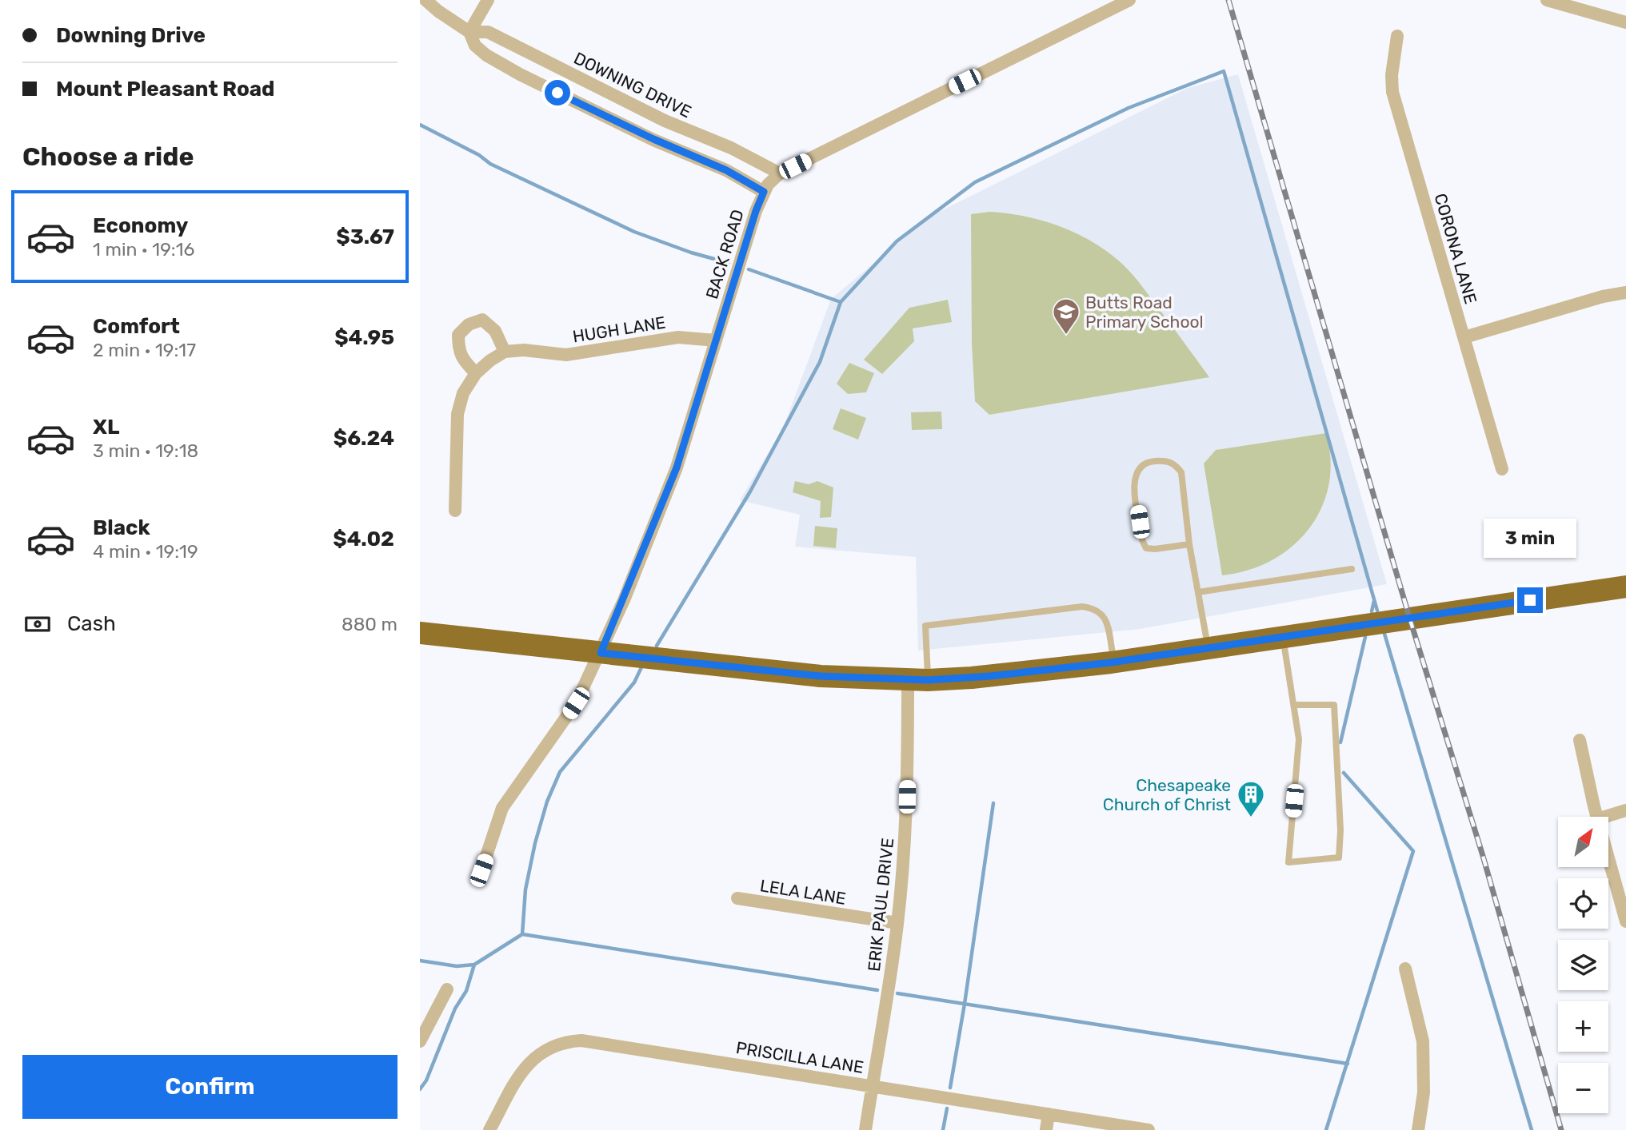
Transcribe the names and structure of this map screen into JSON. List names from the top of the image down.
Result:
{
  "streets": {
    "street": [
      "DOWNING DRIVE",
      "CORONA LANE",
      "BACK ROAD",
      "HUGH LANE",
      "LELA LANE",
      "ERIK PAUL DRIVE",
      "PRISCILLA LANE"
    ]
  },
  "crossings": [
    ["DOWNING DRIVE", "BACK ROAD"],
    ["BACK ROAD", "HUGH LANE"],
    ["LELA LANE", "ERIK PAUL DRIVE"],
    ["ERIK PAUL DRIVE", "PRISCILLA LANE"]
  ],
  "places": {
    "school or university": ["Butts Road Primary School"],
    "building": ["Chesapeake Church of Christ"]
  },
  "north": "top right",
  "page": {
    "banner": ["Downing Drive", "Mount Pleasant Road"],
    "heading": "Choose a ride",
    "list": [
      {
        "name": "Economy",
        "note": "1 min · 19:16",
        "value": "$3.67"
      },
      {
        "name": "Comfort",
        "note": "2 min · 19:17",
        "value": "$4.95"
      },
      {
        "name": "XL",
        "note": "3 min · 19:18",
        "value": "$6.24"
      },
      {
        "name": "Black",
        "note": "4 min · 19:19",
        "value": "$4.02"
      }
    ],
    "bubble": "3 min",
    "pay": ["Cash", "880 m"],
    "map_buttons": ["+", "−"],
    "buttons": "Confirm"
  }
}
